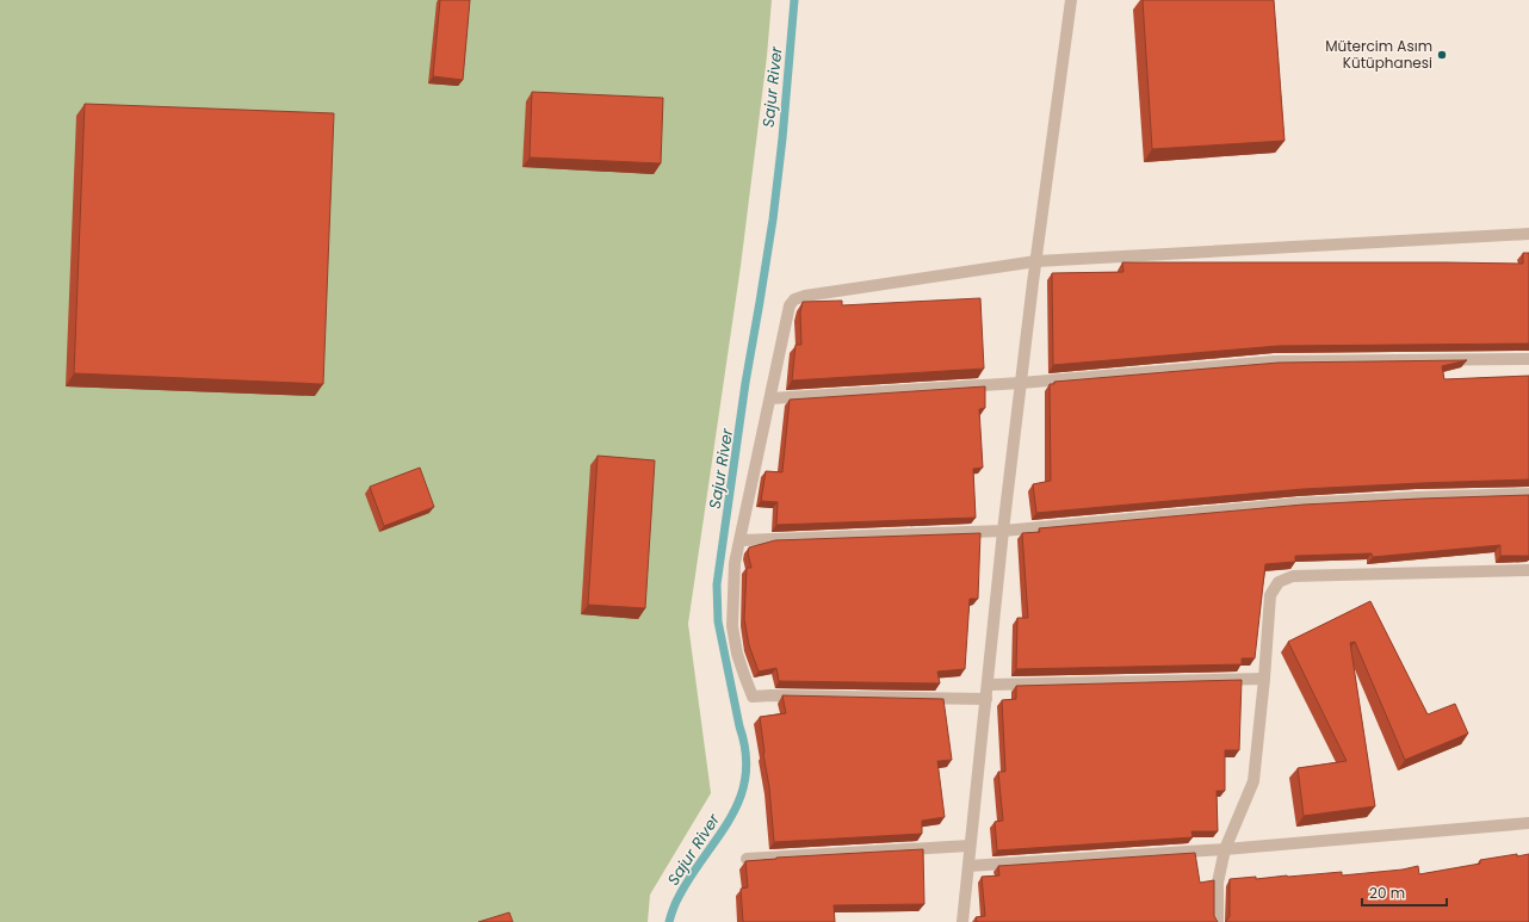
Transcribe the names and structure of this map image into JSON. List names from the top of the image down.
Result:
{
  "water": ["Sajur River"],
  "places": ["Mütercim Asım Kütüphanesi"],
  "scale_bar": "20 m"
}
